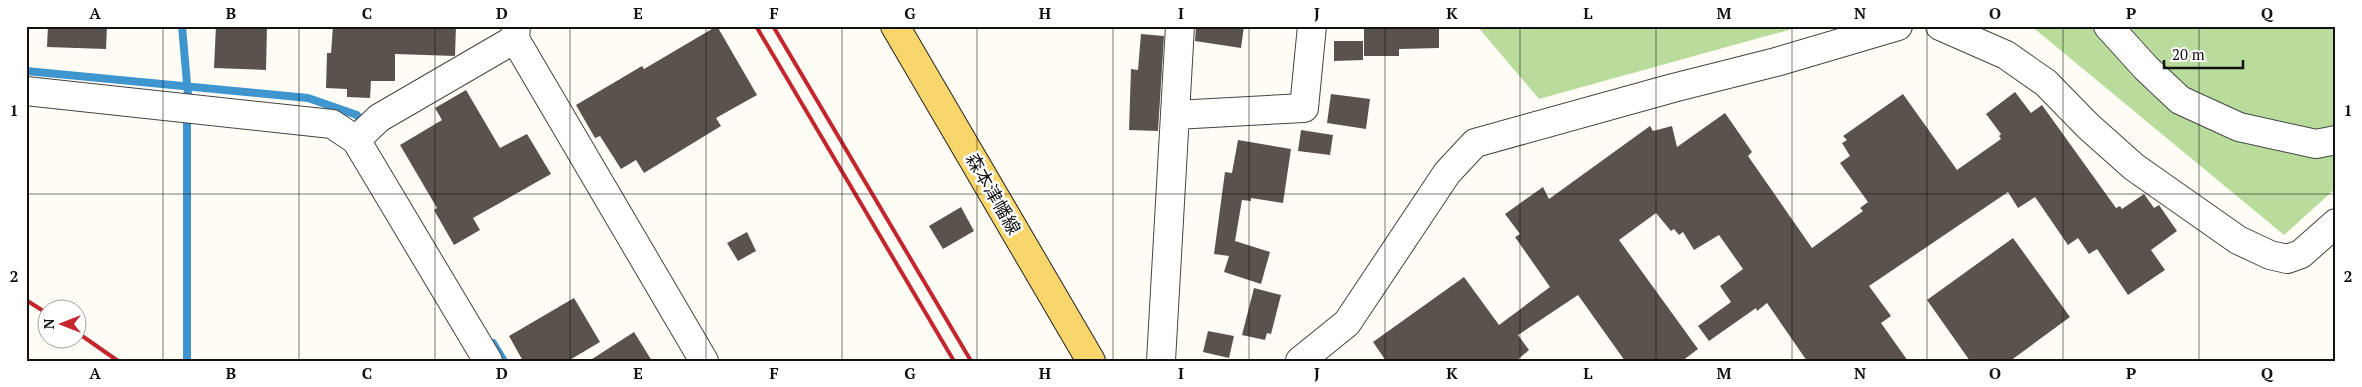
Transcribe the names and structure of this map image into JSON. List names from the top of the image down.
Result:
{
  "streets": {
    "main road": ["森本津幡線"]
  },
  "scale_bar": "20 m",
  "north": "left",
  "grid": {
    "columns": [
      "A",
      "B",
      "C",
      "D",
      "E",
      "F",
      "G",
      "H",
      "I",
      "J",
      "K",
      "L",
      "M",
      "N",
      "O",
      "P",
      "Q"
    ],
    "rows": ["1", "2"]
  }
}
